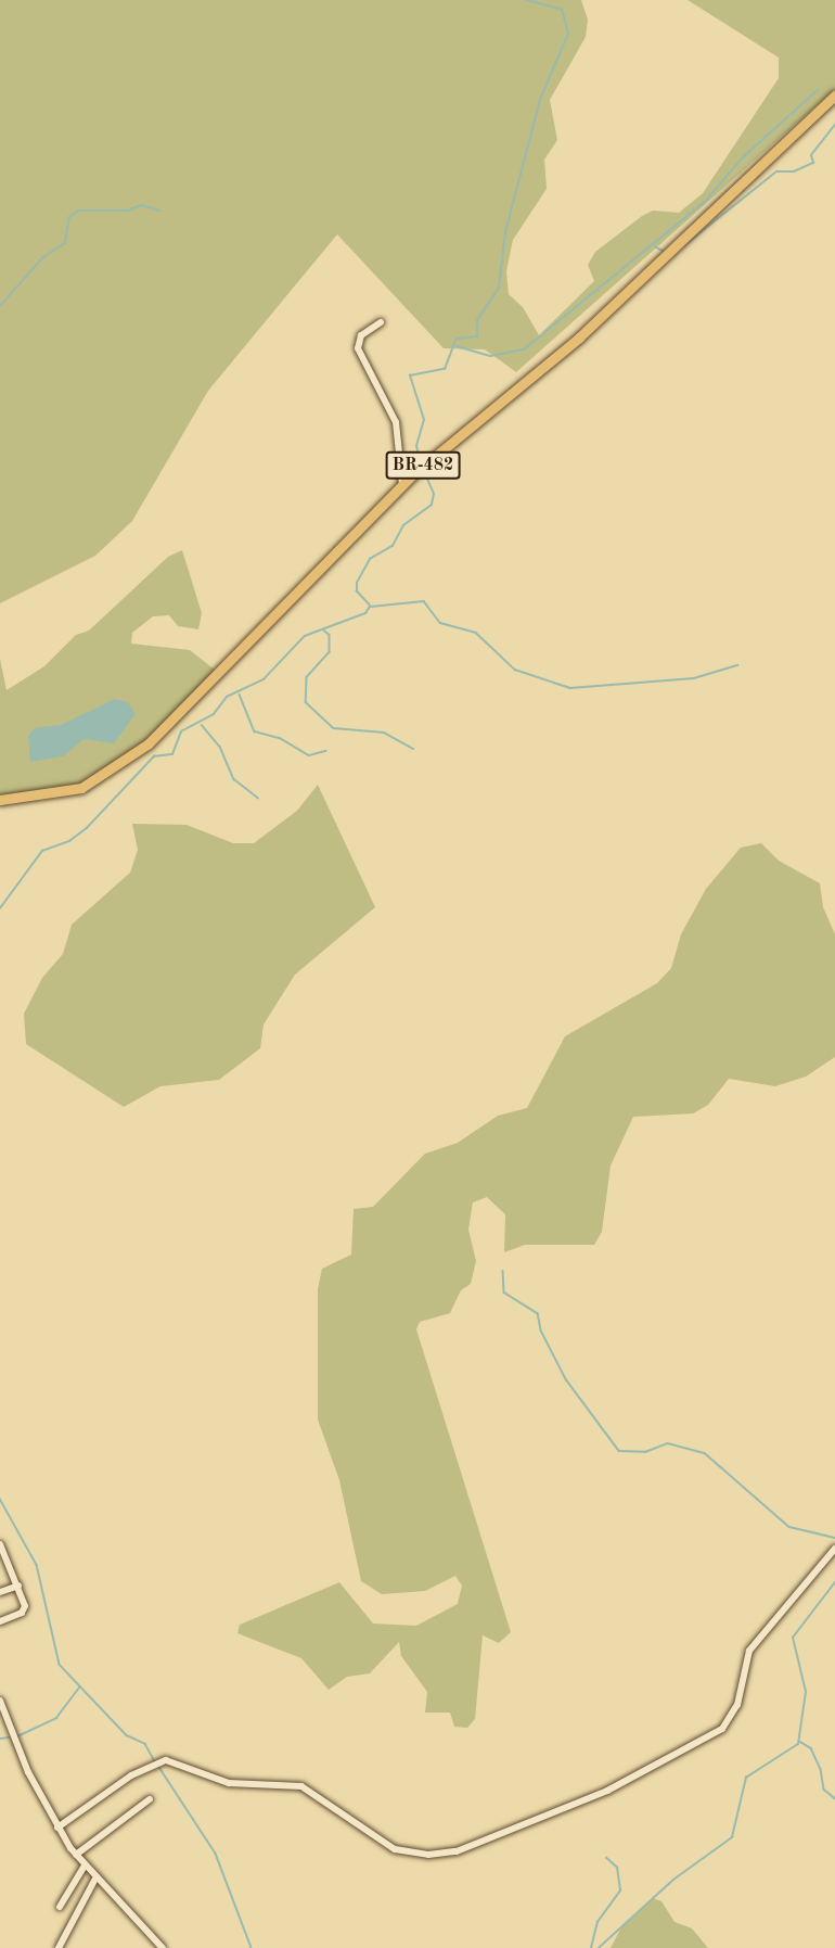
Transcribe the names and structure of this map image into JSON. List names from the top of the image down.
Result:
{
  "streets": {
    "highway": ["BR-482"]
  }
}
